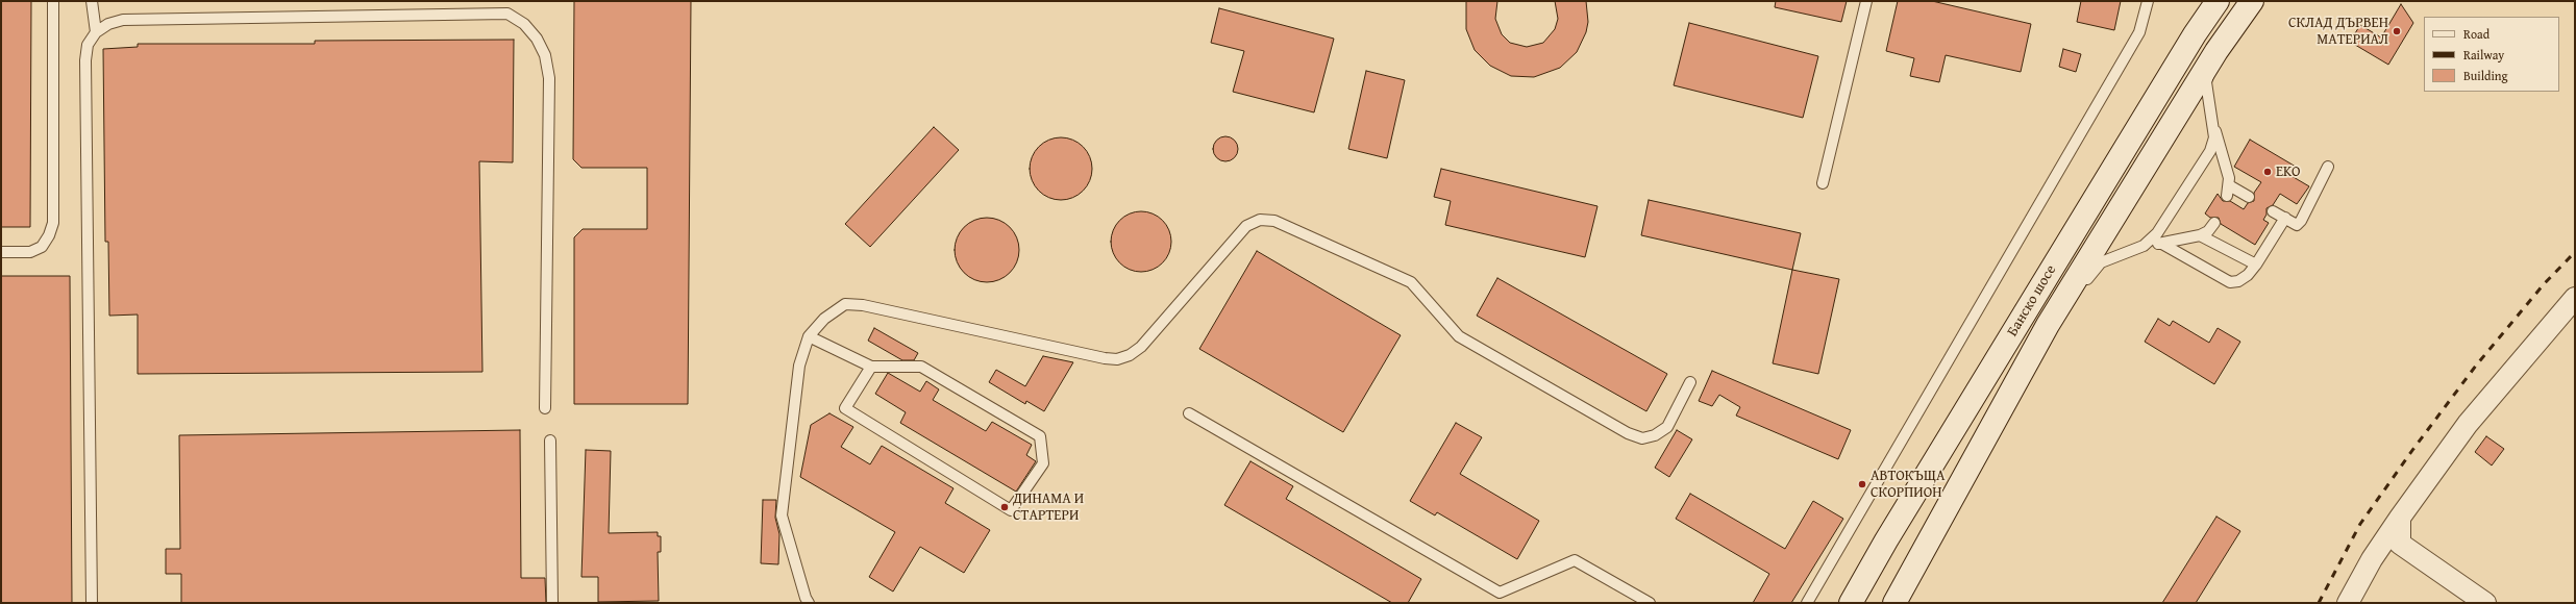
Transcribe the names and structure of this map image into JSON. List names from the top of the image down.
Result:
{
  "streets": {
    "main road": ["Банско шосе"]
  },
  "places": [
    "СКЛАД ДЪРВЕН МАТЕРИАЛ",
    "EKO",
    "АВТОКЪЩА СКОРПИОН",
    "ДИНАМА И СТАРТЕРИ"
  ],
  "legend": ["Road", "Railway", "Building"]
}
